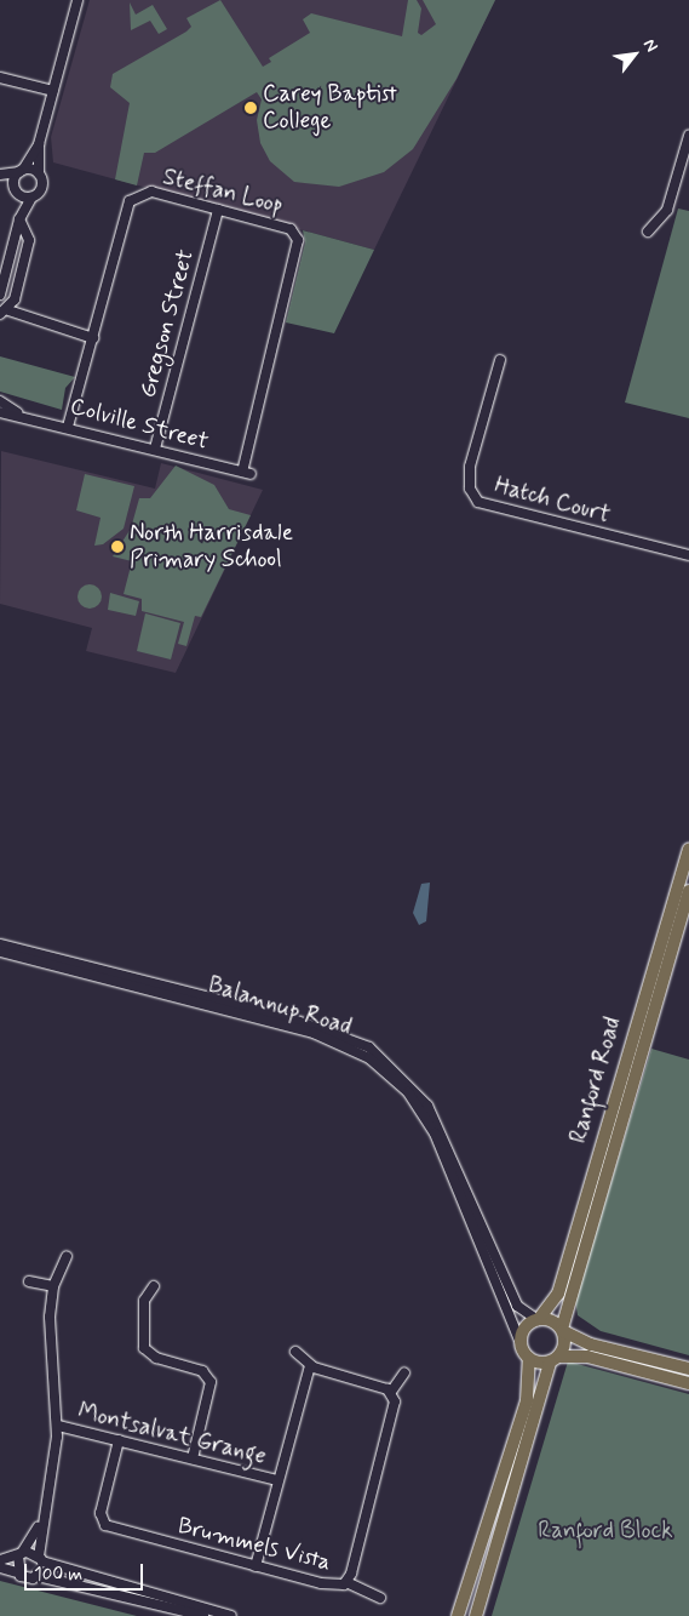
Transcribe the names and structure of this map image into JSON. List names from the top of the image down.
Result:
{
  "streets": {
    "main road": ["Ranford Road"],
    "street": [
      "Steffan Loop",
      "Gregson Street",
      "Colville Street",
      "Hatch Court",
      "Balannup Road",
      "Montsalvat Grange",
      "Brummels Vista"
    ]
  },
  "crossings": [
    ["Steffan Loop", "Gregson Street"],
    ["Steffan Loop", "Colville Street"],
    ["Gregson Street", "Colville Street"],
    ["Balannup Road", "Ranford Road"],
    ["Montsalvat Grange", "Brummels Vista"]
  ],
  "parks": ["Ranford Block"],
  "places": ["Carey Baptist College", "North Harrisdale Primary School"],
  "scale_bar": "100 m",
  "north": "top right"
}
